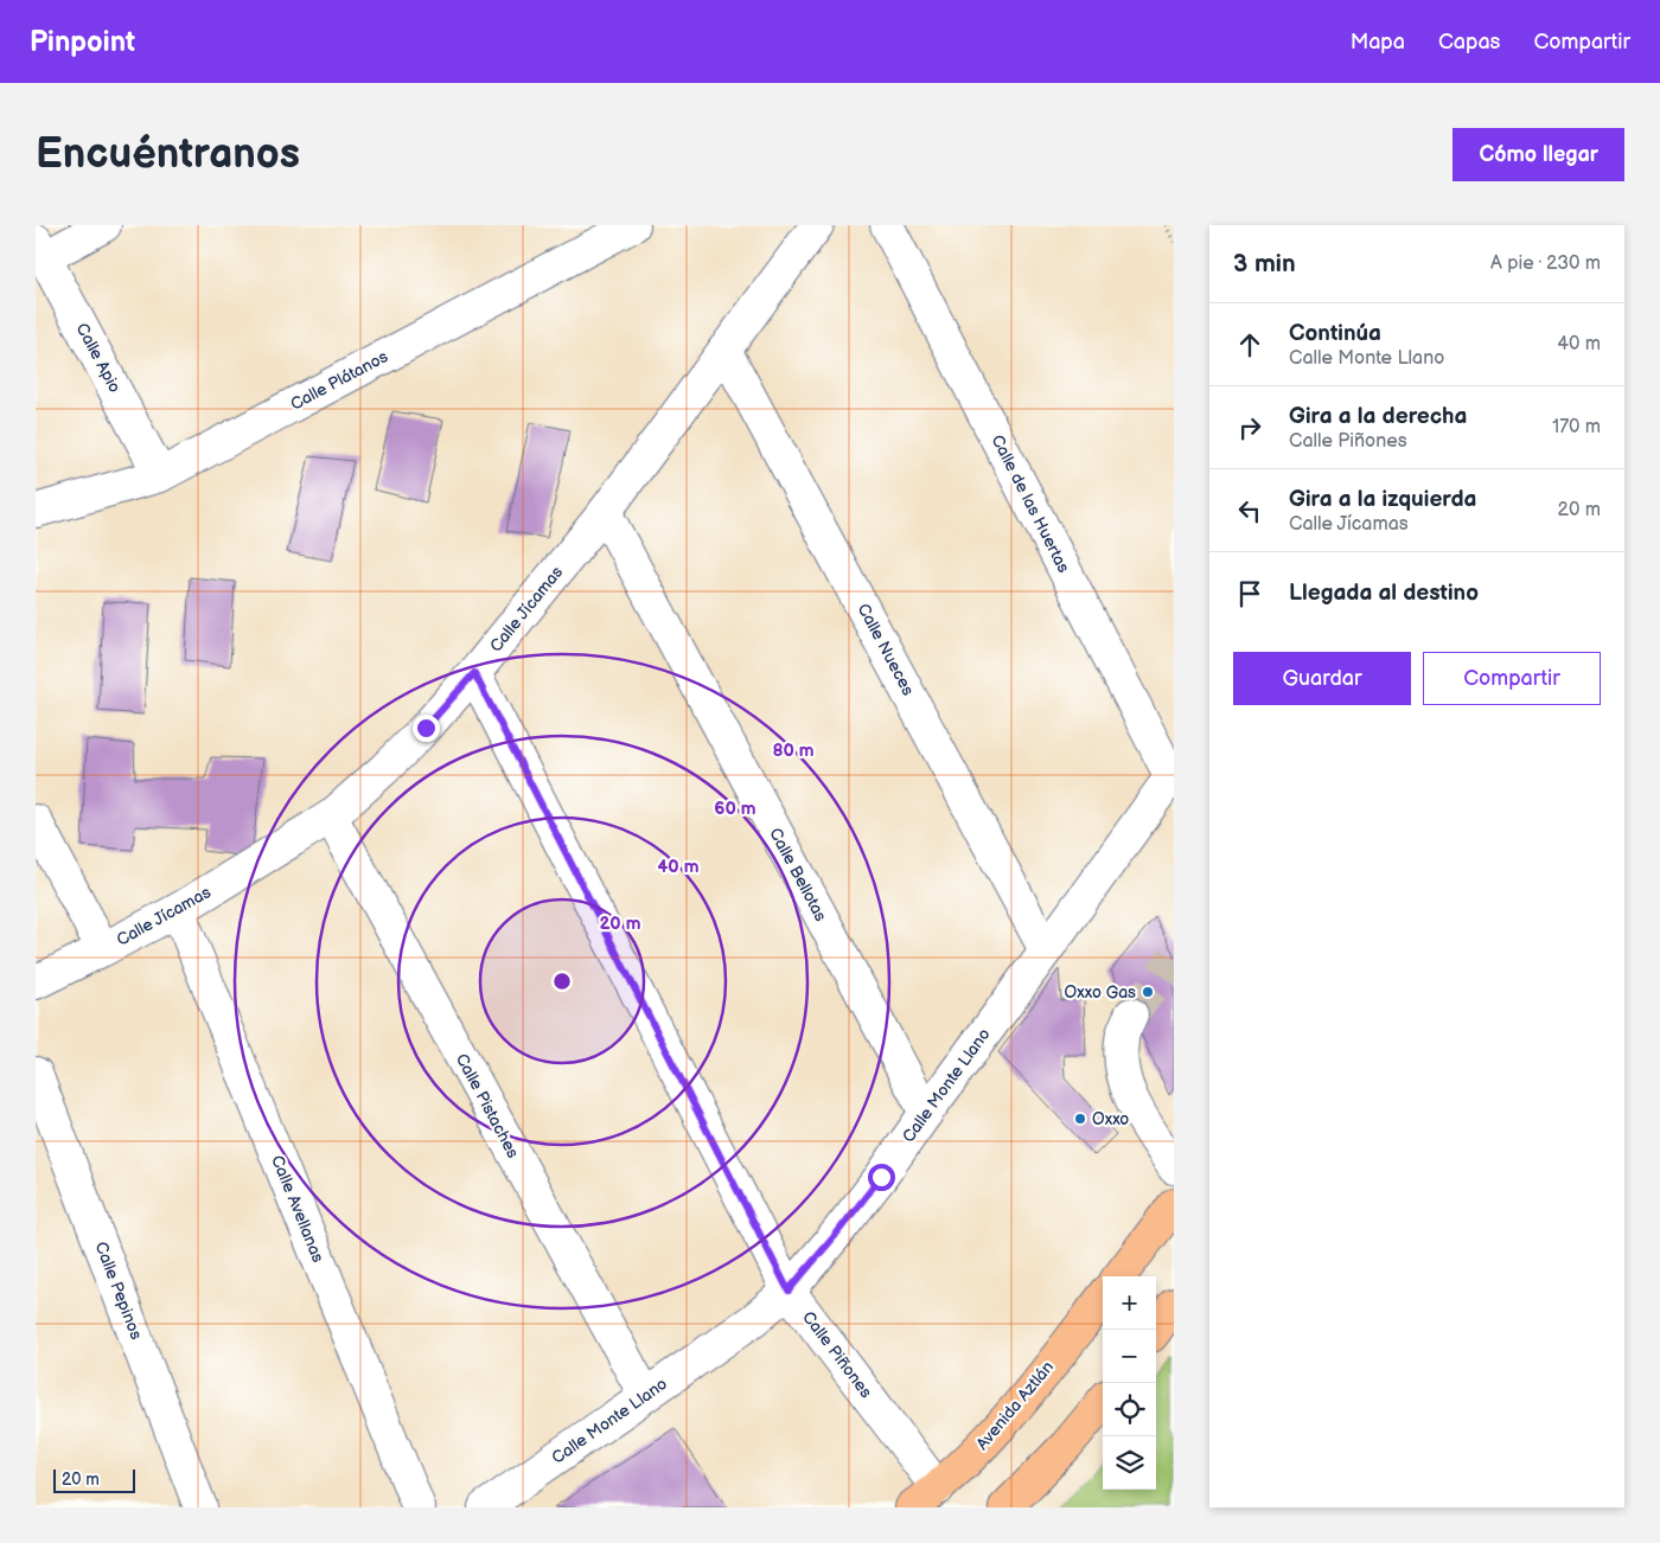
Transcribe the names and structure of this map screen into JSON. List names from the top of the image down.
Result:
{
  "streets": {
    "main road": ["Avenida Aztlán"],
    "street": [
      "Calle Apio",
      "Calle Plátanos",
      "Calle de las Huertas",
      "Calle Jícamas",
      "Calle Nueces",
      "Calle Bellotas",
      "Calle Monte Llano",
      "Calle Pistaches",
      "Calle Avellanas",
      "Calle Pepinos",
      "Calle Piñones"
    ]
  },
  "crossings": [
    ["Calle Apio", "Calle Plátanos"],
    ["Calle de las Huertas", "Calle Monte Llano"],
    ["Calle Jícamas", "Calle Nueces"],
    ["Calle Jícamas", "Calle Bellotas"],
    ["Calle Jícamas", "Calle Pistaches"],
    ["Calle Jícamas", "Calle Avellanas"],
    ["Calle Jícamas", "Calle Piñones"],
    ["Calle Nueces", "Calle Monte Llano"],
    ["Calle Bellotas", "Calle Monte Llano"],
    ["Calle Monte Llano", "Calle Pistaches"],
    ["Calle Monte Llano", "Calle Piñones"],
    ["Calle Piñones", "Avenida Aztlán"]
  ],
  "places": ["Oxxo Gas", "Oxxo"],
  "scale_bar": "20 m",
  "page": {
    "header": "Pinpoint",
    "nav": ["Mapa", "Capas", "Compartir"],
    "buttons": [
      "Cómo llegar",
      ["Guardar", "Compartir"]
    ],
    "title": "Encuéntranos",
    "heading": ["3 min", "A pie · 230 m"],
    "list": [
      ["Continúa", "Calle Monte Llano", "40 m"],
      ["Gira a la derecha", "Calle Piñones", "170 m"],
      ["Gira a la izquierda", "Calle Jícamas", "20 m"],
      "Llegada al destino"
    ],
    "map_buttons": ["+", "−"],
    "scale": "20 m"
  },
  "rings": [
    "80 m",
    "60 m",
    "40 m",
    "20 m"
  ]
}
